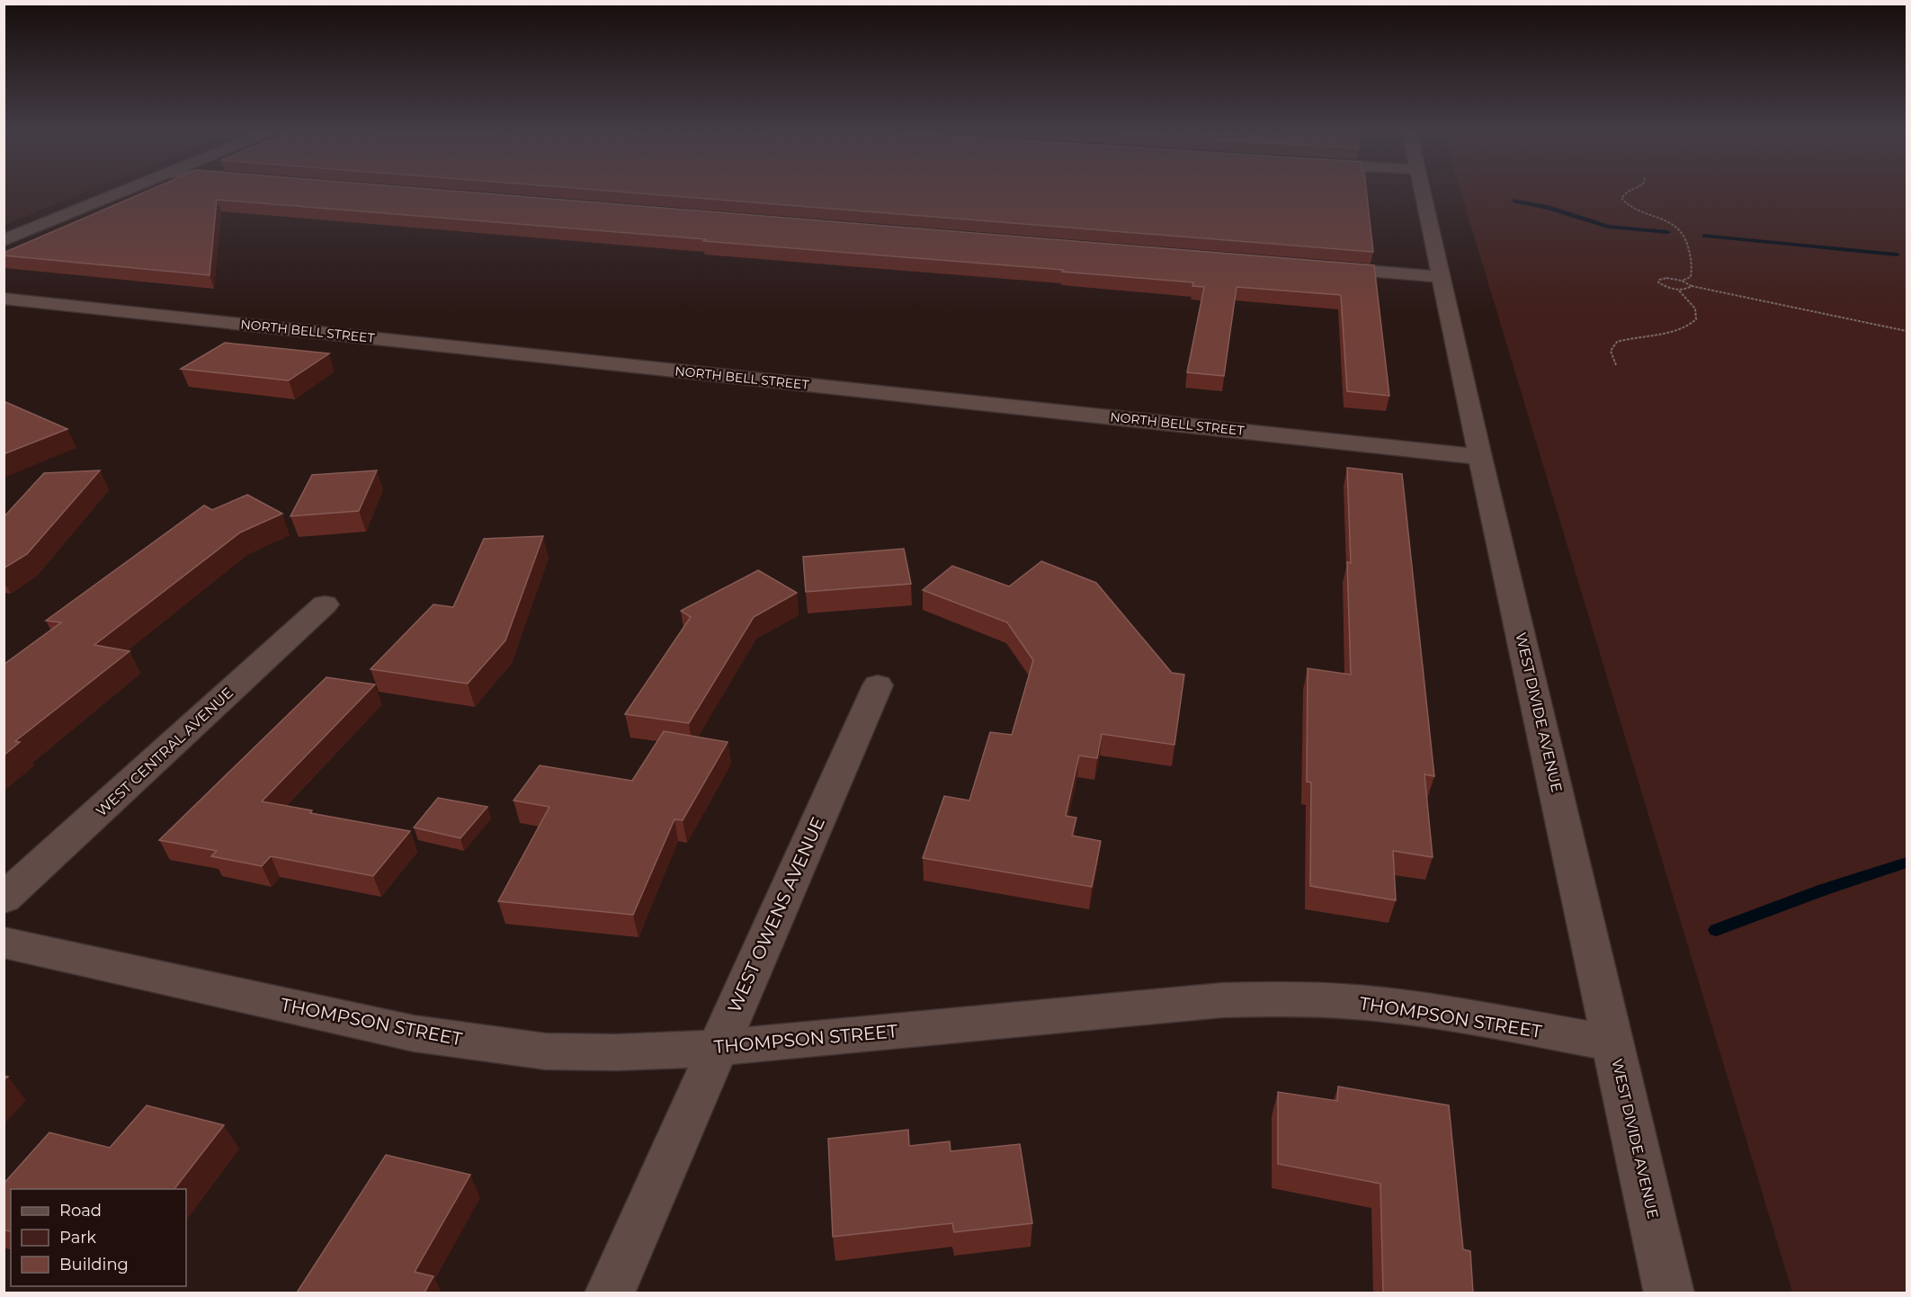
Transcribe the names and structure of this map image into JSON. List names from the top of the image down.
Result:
{
  "streets": {
    "street": [
      "NORTH BELL STREET",
      "WEST DIVIDE AVENUE",
      "WEST CENTRAL AVENUE",
      "WEST OWENS AVENUE",
      "THOMPSON STREET"
    ]
  },
  "crossings": [
    ["NORTH BELL STREET", "WEST DIVIDE AVENUE"],
    ["WEST DIVIDE AVENUE", "THOMPSON STREET"],
    ["WEST OWENS AVENUE", "THOMPSON STREET"]
  ],
  "legend": ["Road", "Park", "Building"]
}
